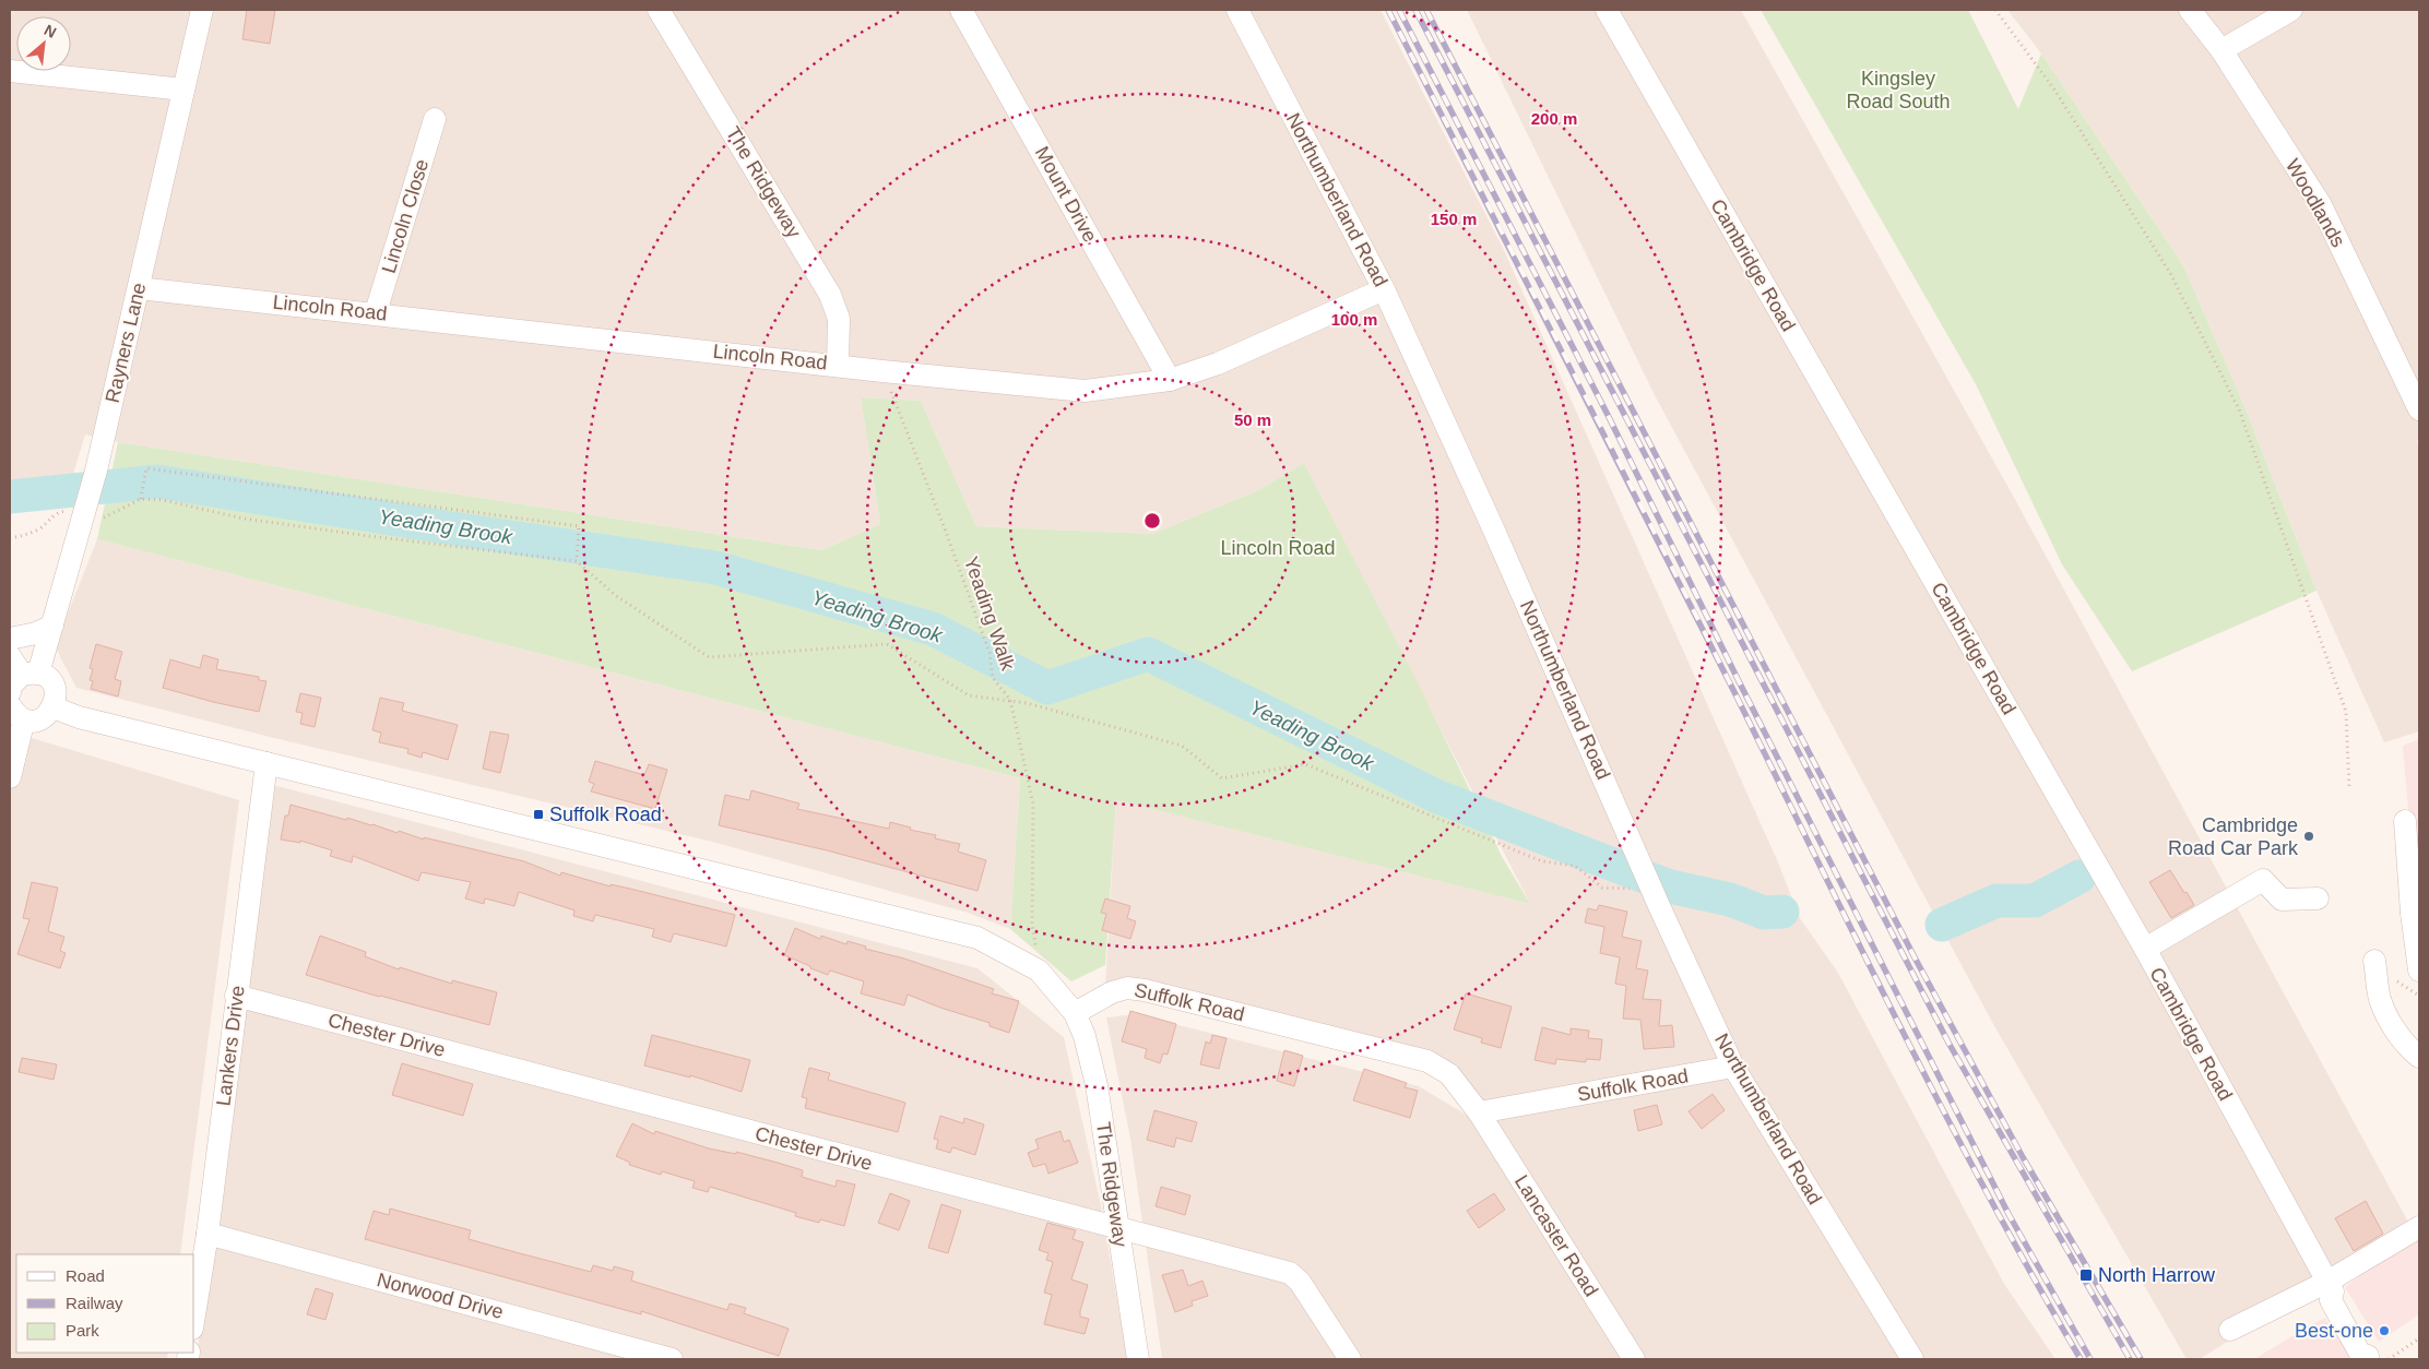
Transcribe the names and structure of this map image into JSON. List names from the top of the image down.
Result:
{
  "streets": {
    "street": [
      "The Ridgeway",
      "Mount Drive",
      "Northumberland Road",
      "Woodlands",
      "Lincoln Close",
      "Cambridge Road",
      "Lincoln Road",
      "Rayners Lane",
      "Suffolk Road",
      "Chester Drive",
      "Lankers Drive",
      "Lancaster Road",
      "Norwood Drive"
    ],
    "path": ["Yeading Walk"]
  },
  "crossings": [
    ["The Ridgeway", "Lincoln Road"],
    ["The Ridgeway", "Suffolk Road"],
    ["The Ridgeway", "Chester Drive"],
    ["Mount Drive", "Lincoln Road"],
    ["Northumberland Road", "Lincoln Road"],
    ["Northumberland Road", "Suffolk Road"],
    ["Lincoln Close", "Lincoln Road"],
    ["Lincoln Road", "Rayners Lane"],
    ["Lincoln Road", "Yeading Walk"],
    ["Suffolk Road", "Lancaster Road"],
    ["Chester Drive", "Lankers Drive"],
    ["Lankers Drive", "Norwood Drive"]
  ],
  "water": ["Yeading Brook"],
  "parks": ["Kingsley Road South", "Lincoln Road"],
  "places": {
    "transit": ["Suffolk Road", "North Harrow"],
    "other": ["Cambridge Road Car Park", "Best-one"]
  },
  "legend": ["Road", "Railway", "Park"],
  "north": "top right",
  "rings": [
    "200 m",
    "150 m",
    "100 m",
    "50 m"
  ]
}
